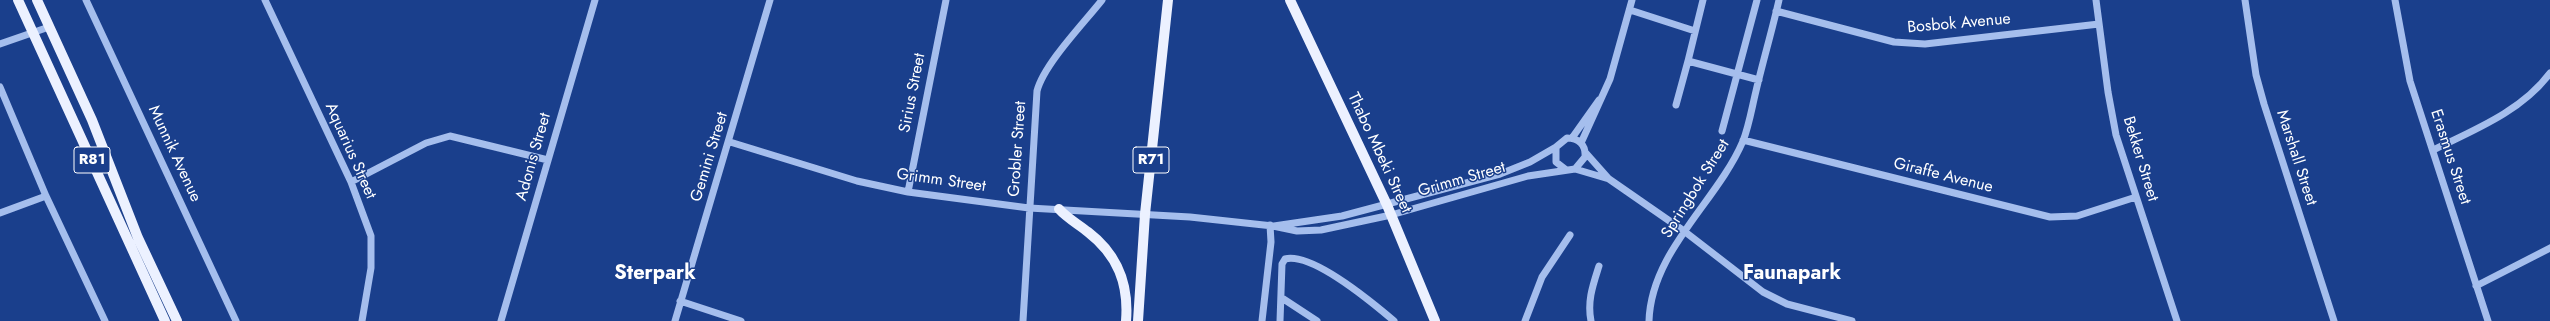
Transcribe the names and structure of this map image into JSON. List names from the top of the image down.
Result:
{
  "streets": {
    "main road": ["Thabo Mbeki Street", "R81", "R71"],
    "street": [
      "Bosbok Avenue",
      "Sirius Street",
      "Grobler Street",
      "Aquarius Street",
      "Munnik Avenue",
      "Adonis Street",
      "Gemini Street",
      "Erasmus Street",
      "Marshall Street",
      "Bekker Street",
      "Giraffe Avenue",
      "Grimm Street",
      "Springbok Street"
    ]
  },
  "crossings": [
    ["Bosbok Avenue", "Bekker Street"],
    ["Bosbok Avenue", "Springbok Street"],
    ["Sirius Street", "Grimm Street"],
    ["Grobler Street", "Grimm Street"],
    ["Thabo Mbeki Street", "Grimm Street"],
    ["Gemini Street", "Grimm Street"],
    ["Bekker Street", "Giraffe Avenue"],
    ["R71", "Grimm Street"],
    ["Giraffe Avenue", "Springbok Street"]
  ],
  "districts": ["Sterpark", "Faunapark"]
}
